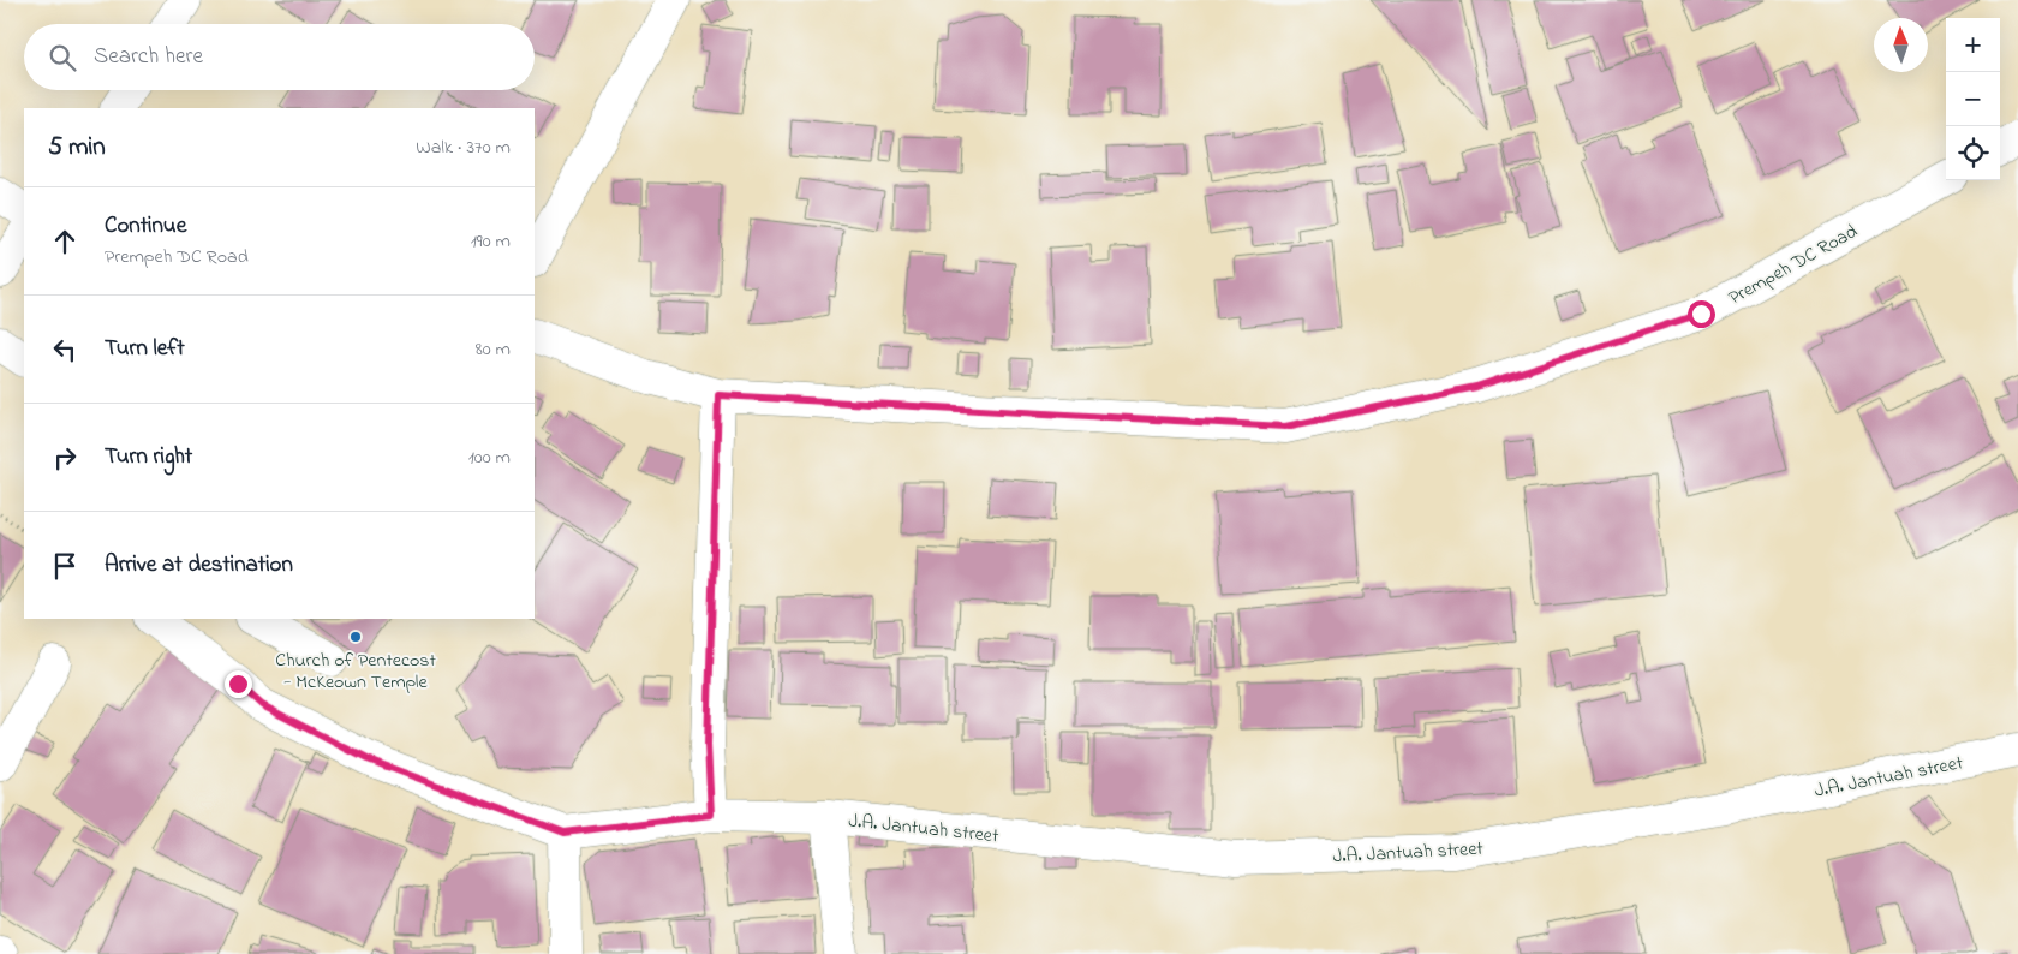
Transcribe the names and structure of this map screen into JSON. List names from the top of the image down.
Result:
{
  "streets": {
    "street": ["Prempeh DC Road", "J.A. Jantuah street"]
  },
  "places": ["Church of Pentecost - McKeown Temple"],
  "north": "top",
  "page": {
    "map_buttons": ["+", "−"],
    "search": "Search here",
    "heading": ["5 min", "Walk · 370 m"],
    "list": [
      ["Continue", "Prempeh DC Road", "190 m"],
      ["Turn left", "80 m"],
      ["Turn right", "100 m"],
      "Arrive at destination"
    ]
  }
}
